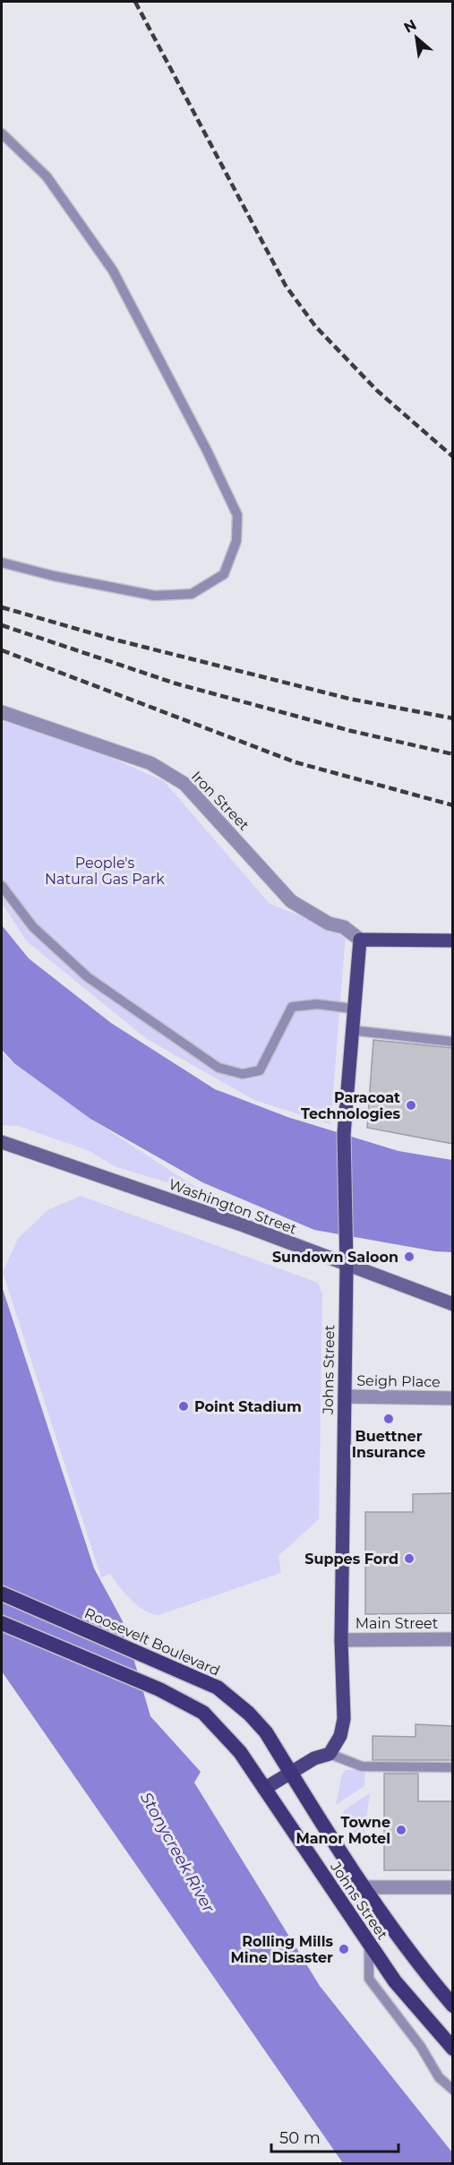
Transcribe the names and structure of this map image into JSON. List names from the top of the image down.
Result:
{
  "streets": {
    "highway": ["Johns Street", "Roosevelt Boulevard"],
    "main road": ["Washington Street"],
    "street": ["Iron Street", "Seigh Place", "Main Street"]
  },
  "crossings": [
    ["Iron Street", "Johns Street"],
    ["Washington Street", "Johns Street"],
    ["Johns Street", "Seigh Place"],
    ["Johns Street", "Main Street"],
    ["Johns Street", "Roosevelt Boulevard"]
  ],
  "water": ["Stonycreek River"],
  "parks": ["People's Natural Gas Park"],
  "places": [
    "Paracoat Technologies",
    "Sundown Saloon",
    "Point Stadium",
    "Buettner Insurance",
    "Suppes Ford",
    "Towne Manor Motel",
    "Rolling Mills Mine Disaster"
  ],
  "scale_bar": "50 m",
  "north": "top left"
}
